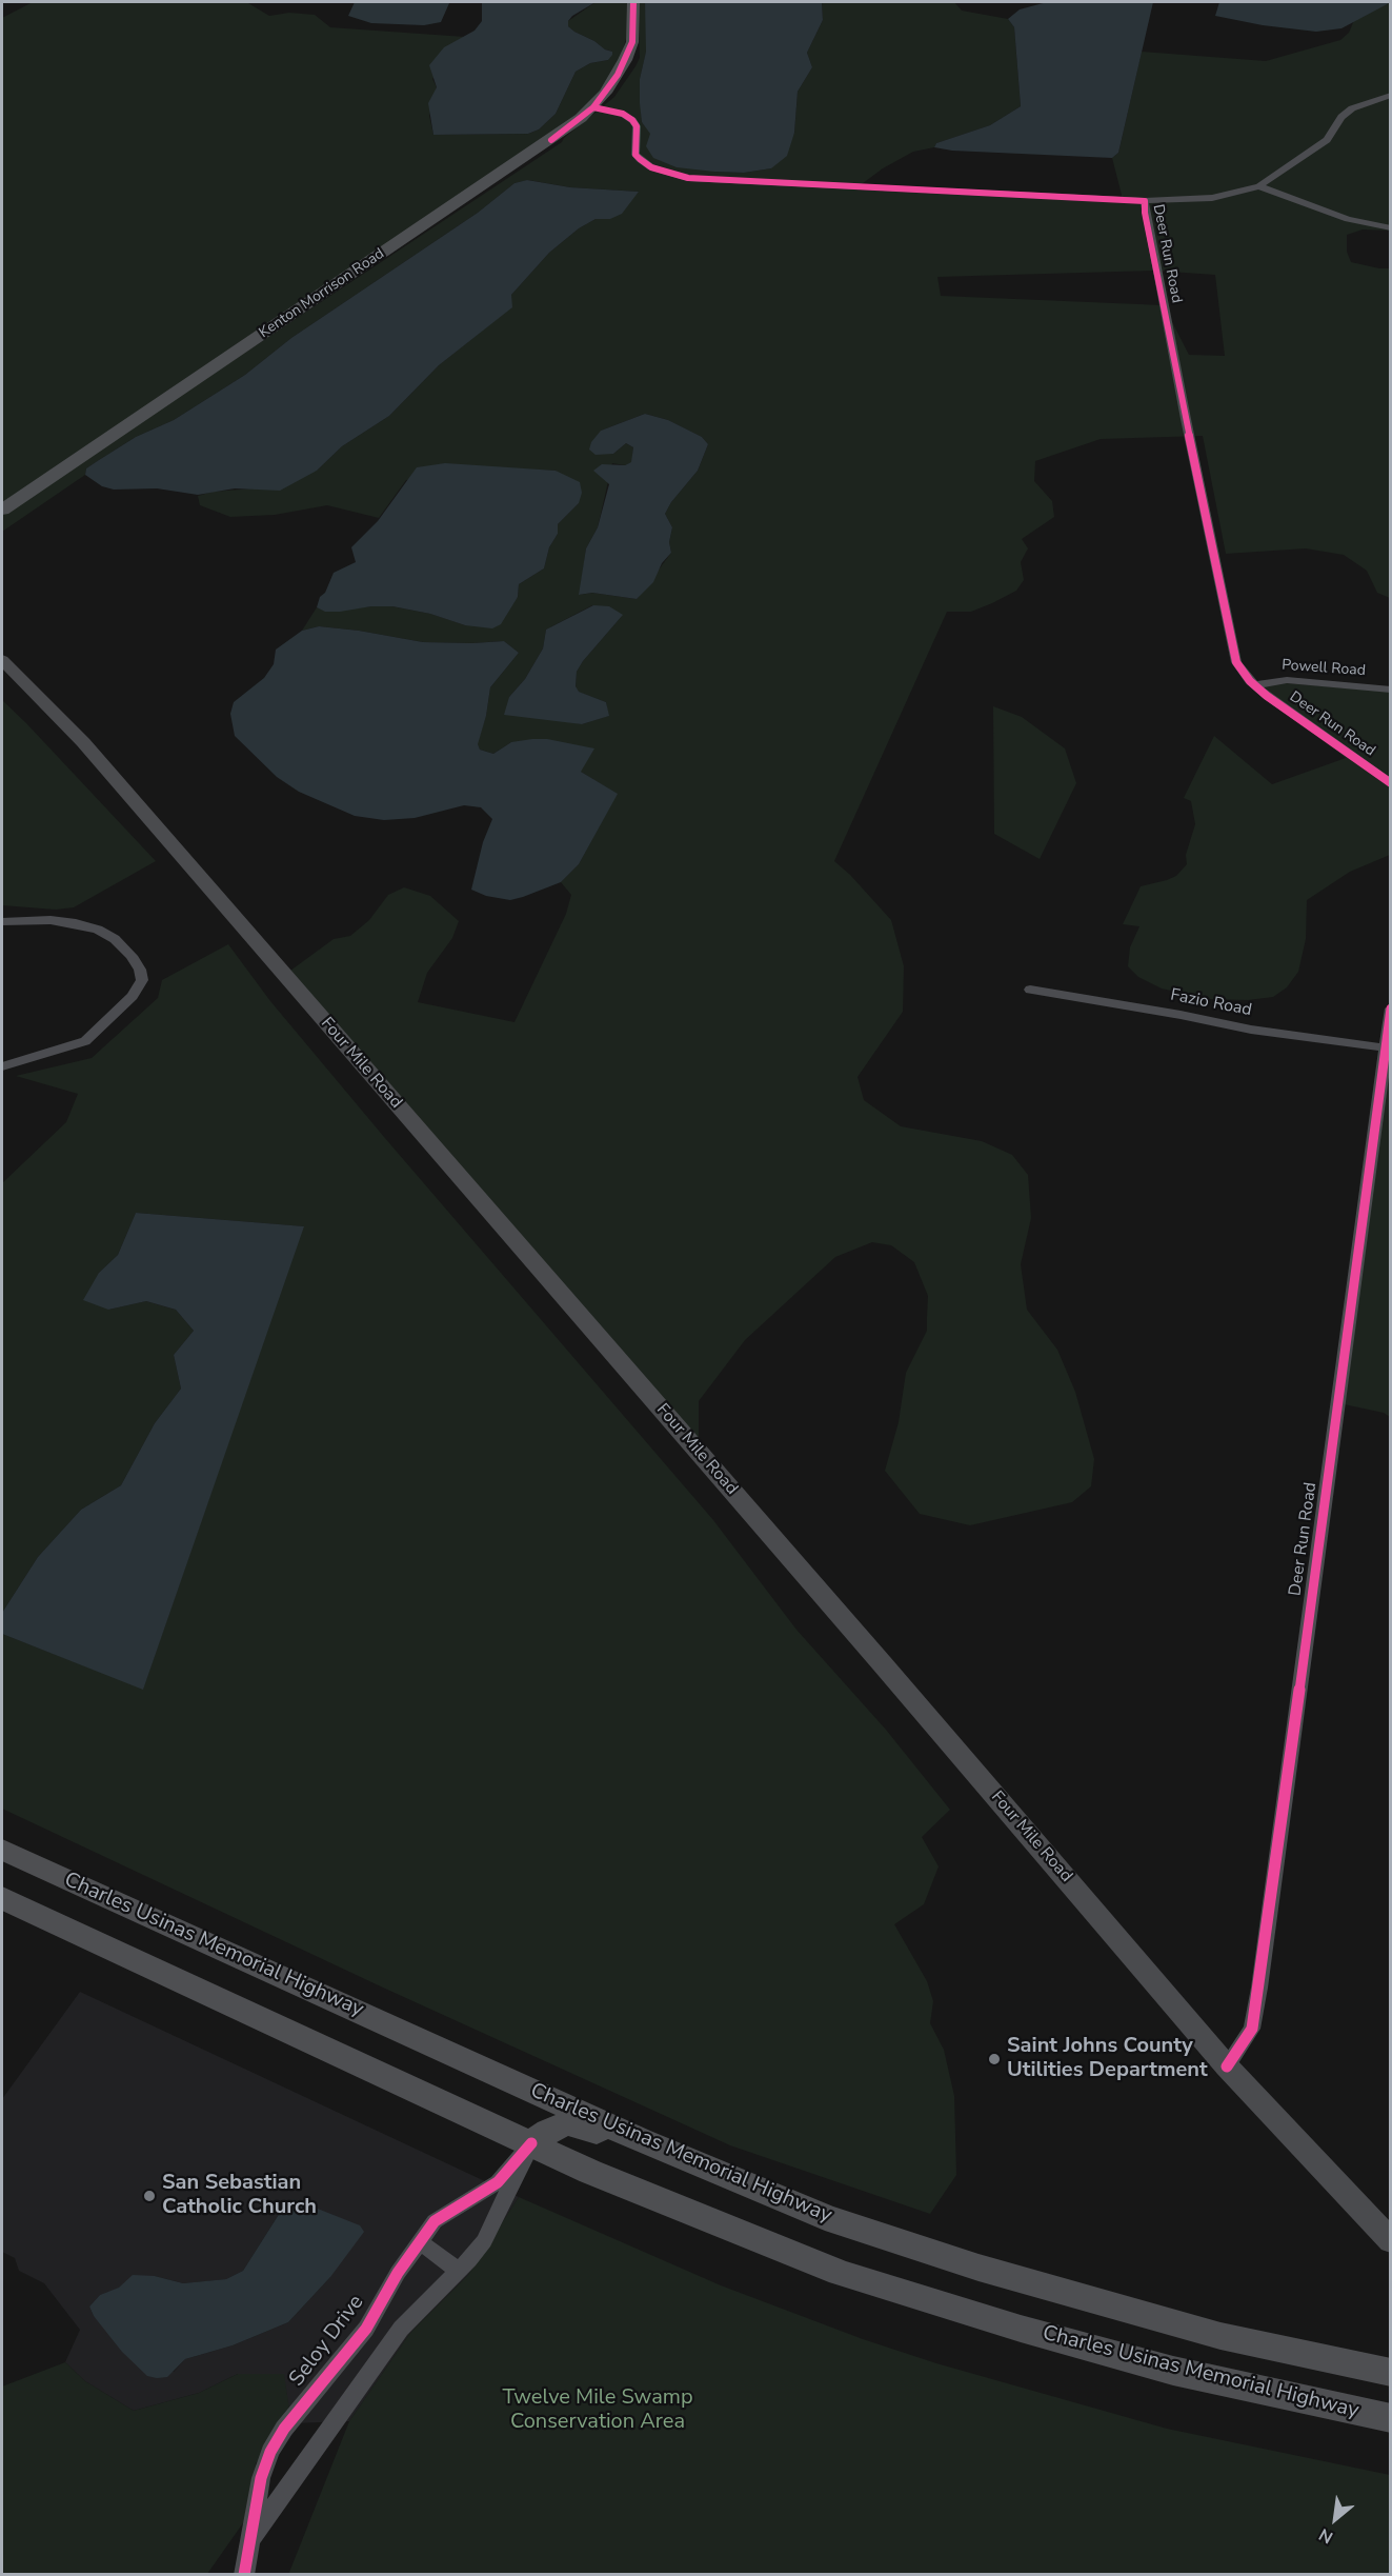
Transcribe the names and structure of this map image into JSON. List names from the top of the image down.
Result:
{
  "streets": {
    "highway": ["Charles Usinas Memorial Highway"],
    "main road": ["Kenton Morrison Road", "Four Mile Road"],
    "street": [
      "Deer Run Road",
      "Powell Road",
      "Fazio Road",
      "Seloy Drive"
    ]
  },
  "crossings": [
    ["Deer Run Road", "Kenton Morrison Road"],
    ["Deer Run Road", "Powell Road"],
    ["Deer Run Road", "Fazio Road"],
    ["Deer Run Road", "Four Mile Road"],
    ["Charles Usinas Memorial Highway", "Seloy Drive"]
  ],
  "parks": ["Twelve Mile Swamp Conservation Area"],
  "places": ["Saint Johns County Utilities Department", "San Sebastian Catholic Church"],
  "north": "bottom left"
}
